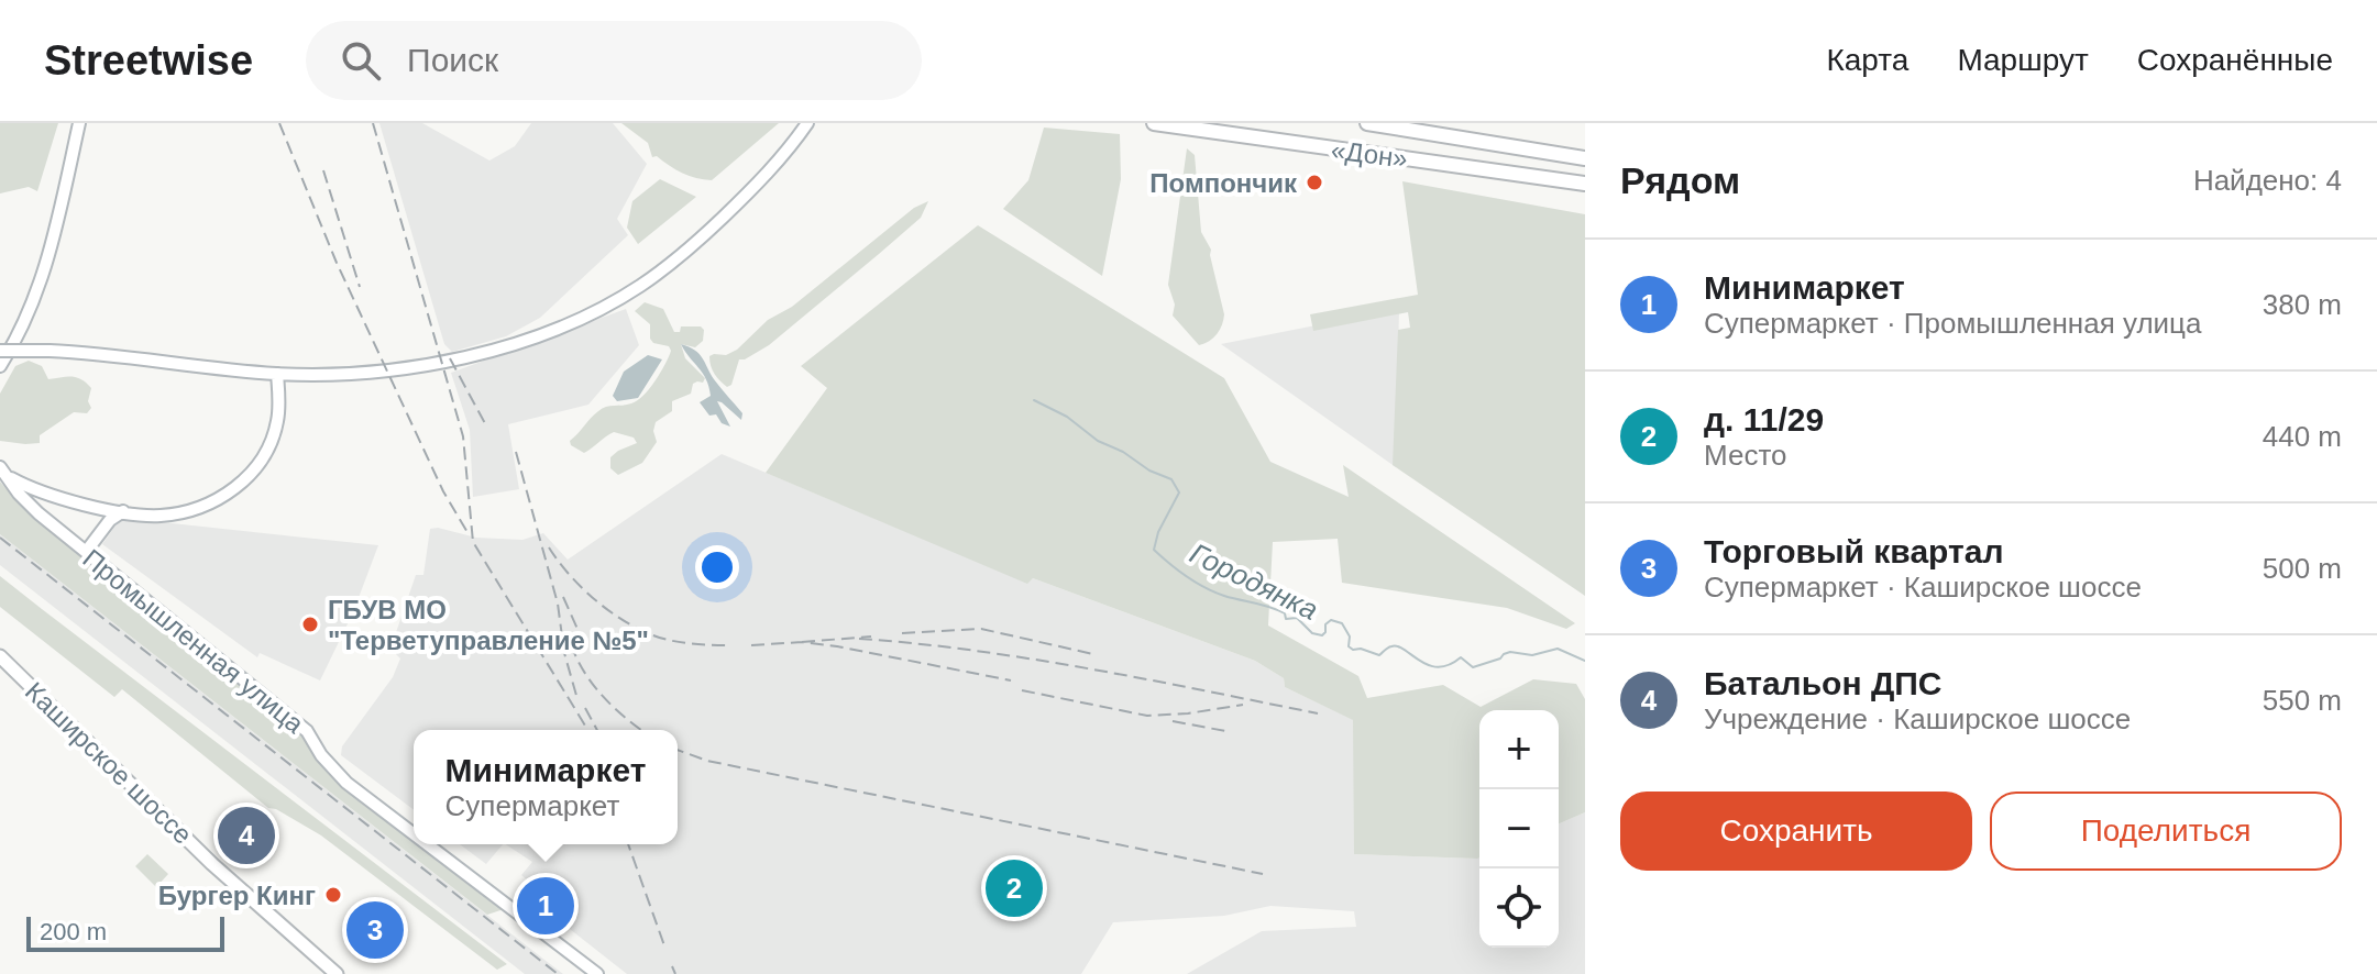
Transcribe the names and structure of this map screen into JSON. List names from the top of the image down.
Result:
{
  "streets": {
    "highway": ["«Дон»"],
    "main road": ["Каширское шоссе"],
    "street": ["Промышленная улица"]
  },
  "water": ["Городянка"],
  "places": ["Помпончик", "ГБУВ МО \"Терветуправление №5\"", "Бургер Кинг"],
  "scale_bar": "200 m",
  "page": {
    "header": "Streetwise",
    "search": "Поиск",
    "nav": ["Карта", "Маршрут", "Сохранённые"],
    "heading": ["Рядом", "Найдено: 4"],
    "list": [
      {
        "mark": "1",
        "name": "Минимаркет",
        "note": "Супермаркет · Промышленная улица",
        "value": "380 m"
      },
      {
        "mark": "2",
        "name": "д. 11/29",
        "note": "Место",
        "value": "440 m"
      },
      {
        "mark": "3",
        "name": "Торговый квартал",
        "note": "Супермаркет · Каширское шоссе",
        "value": "500 m"
      },
      {
        "mark": "4",
        "name": "Батальон ДПС",
        "note": "Учреждение · Каширское шоссе",
        "value": "550 m"
      }
    ],
    "map_buttons": ["+", "−"],
    "popup": ["Минимаркет", "Супермаркет"],
    "buttons": ["Сохранить", "Поделиться"],
    "pins": [
      "4",
      "2",
      "1",
      "3"
    ],
    "scale": "200 m"
  }
}
